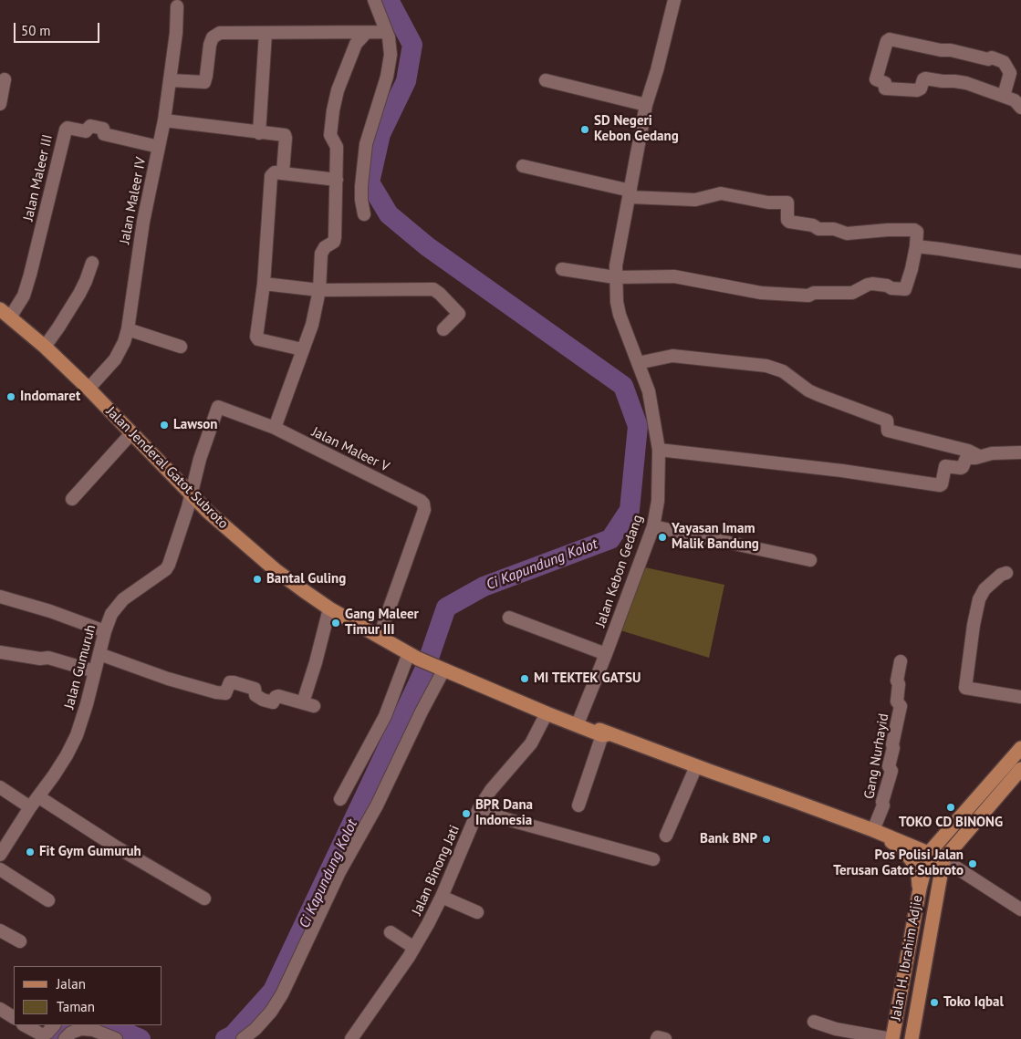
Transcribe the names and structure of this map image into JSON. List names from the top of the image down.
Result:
{
  "streets": {
    "main road": ["Jalan Jenderal Gatot Subroto", "Jalan H. Ibrahim Adjie"],
    "street": [
      "Jalan Maleer III",
      "Jalan Maleer IV",
      "Jalan Maleer V",
      "Jalan Kebon Gedang",
      "Jalan Gumuruh",
      "Gang Nurhayid",
      "Jalan Binong Jati"
    ]
  },
  "crossings": [
    ["Jalan Maleer III", "Jalan Maleer IV"],
    ["Jalan Maleer III", "Jalan Jenderal Gatot Subroto"],
    ["Jalan Maleer IV", "Jalan Jenderal Gatot Subroto"],
    ["Jalan Maleer V", "Jalan Jenderal Gatot Subroto"],
    ["Jalan Maleer V", "Jalan Gumuruh"],
    ["Jalan Jenderal Gatot Subroto", "Jalan Kebon Gedang"],
    ["Jalan Jenderal Gatot Subroto", "Jalan Gumuruh"],
    ["Jalan Jenderal Gatot Subroto", "Gang Nurhayid"],
    ["Jalan Jenderal Gatot Subroto", "Jalan Binong Jati"],
    ["Jalan Jenderal Gatot Subroto", "Jalan H. Ibrahim Adjie"]
  ],
  "water": ["Ci Kapundung Kolot"],
  "places": [
    "SD Negeri Kebon Gedang",
    "Indomaret",
    "Lawson",
    "Yayasan Imam Malik Bandung",
    "Bantal Guling",
    "Gang Maleer Timur III",
    "MI TEKTEK GATSU",
    "TOKO CD BINONG",
    "BPR Dana Indonesia",
    "Bank BNP",
    "Fit Gym Gumuruh",
    "Pos Polisi Jalan Terusan Gatot Subroto",
    "Toko Iqbal"
  ],
  "legend": ["Jalan", "Taman"],
  "scale_bar": "50 m"
}
